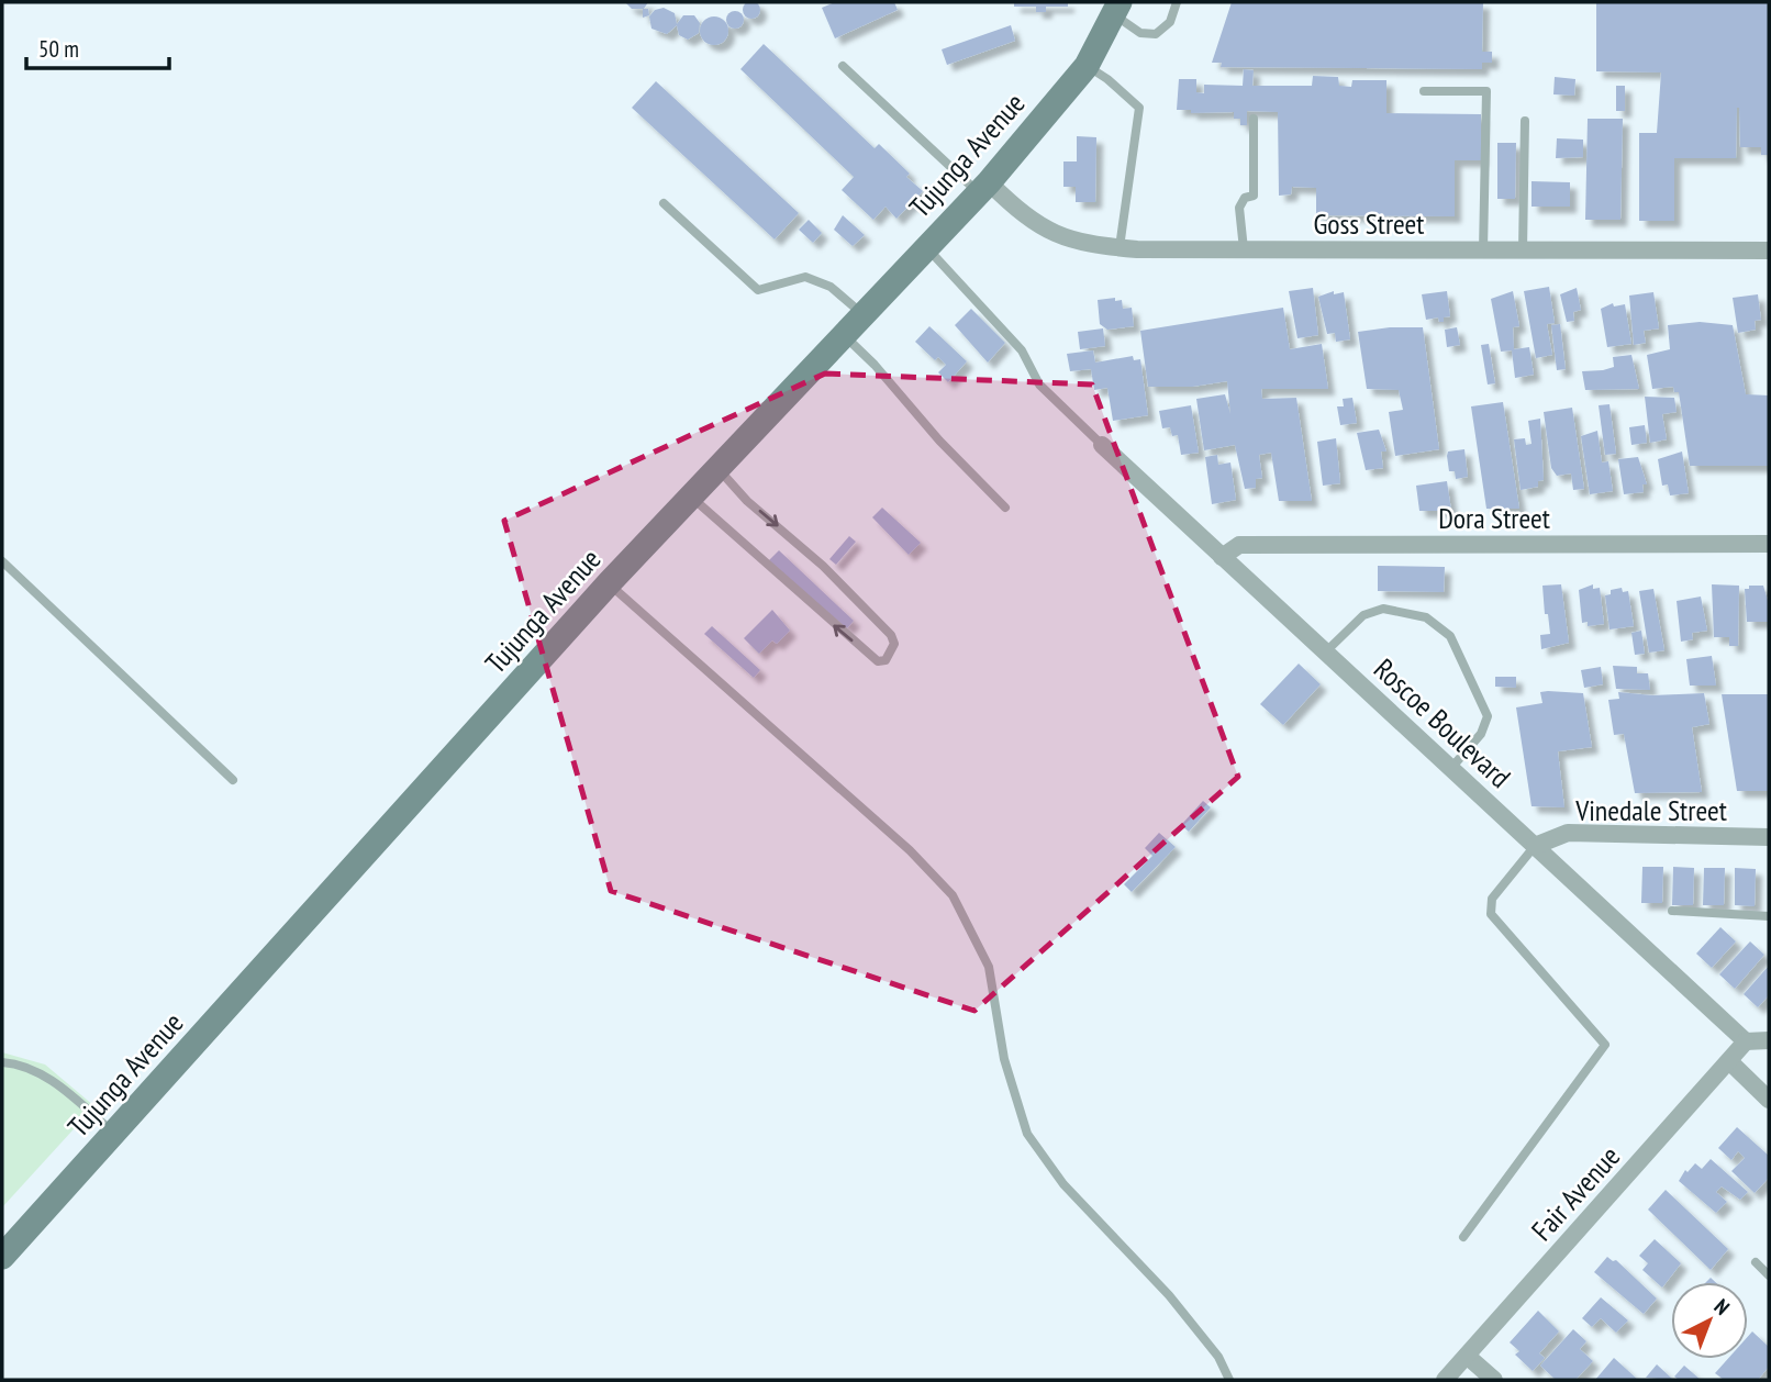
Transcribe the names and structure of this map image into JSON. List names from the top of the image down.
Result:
{
  "streets": {
    "street": [
      "Tujunga Avenue",
      "Goss Street",
      "Dora Street",
      "Roscoe Boulevard",
      "Vinedale Street",
      "Fair Avenue"
    ]
  },
  "crossings": [
    ["Tujunga Avenue", "Goss Street"],
    ["Dora Street", "Roscoe Boulevard"],
    ["Roscoe Boulevard", "Vinedale Street"],
    ["Roscoe Boulevard", "Fair Avenue"]
  ],
  "scale_bar": "50 m",
  "north": "top right"
}
